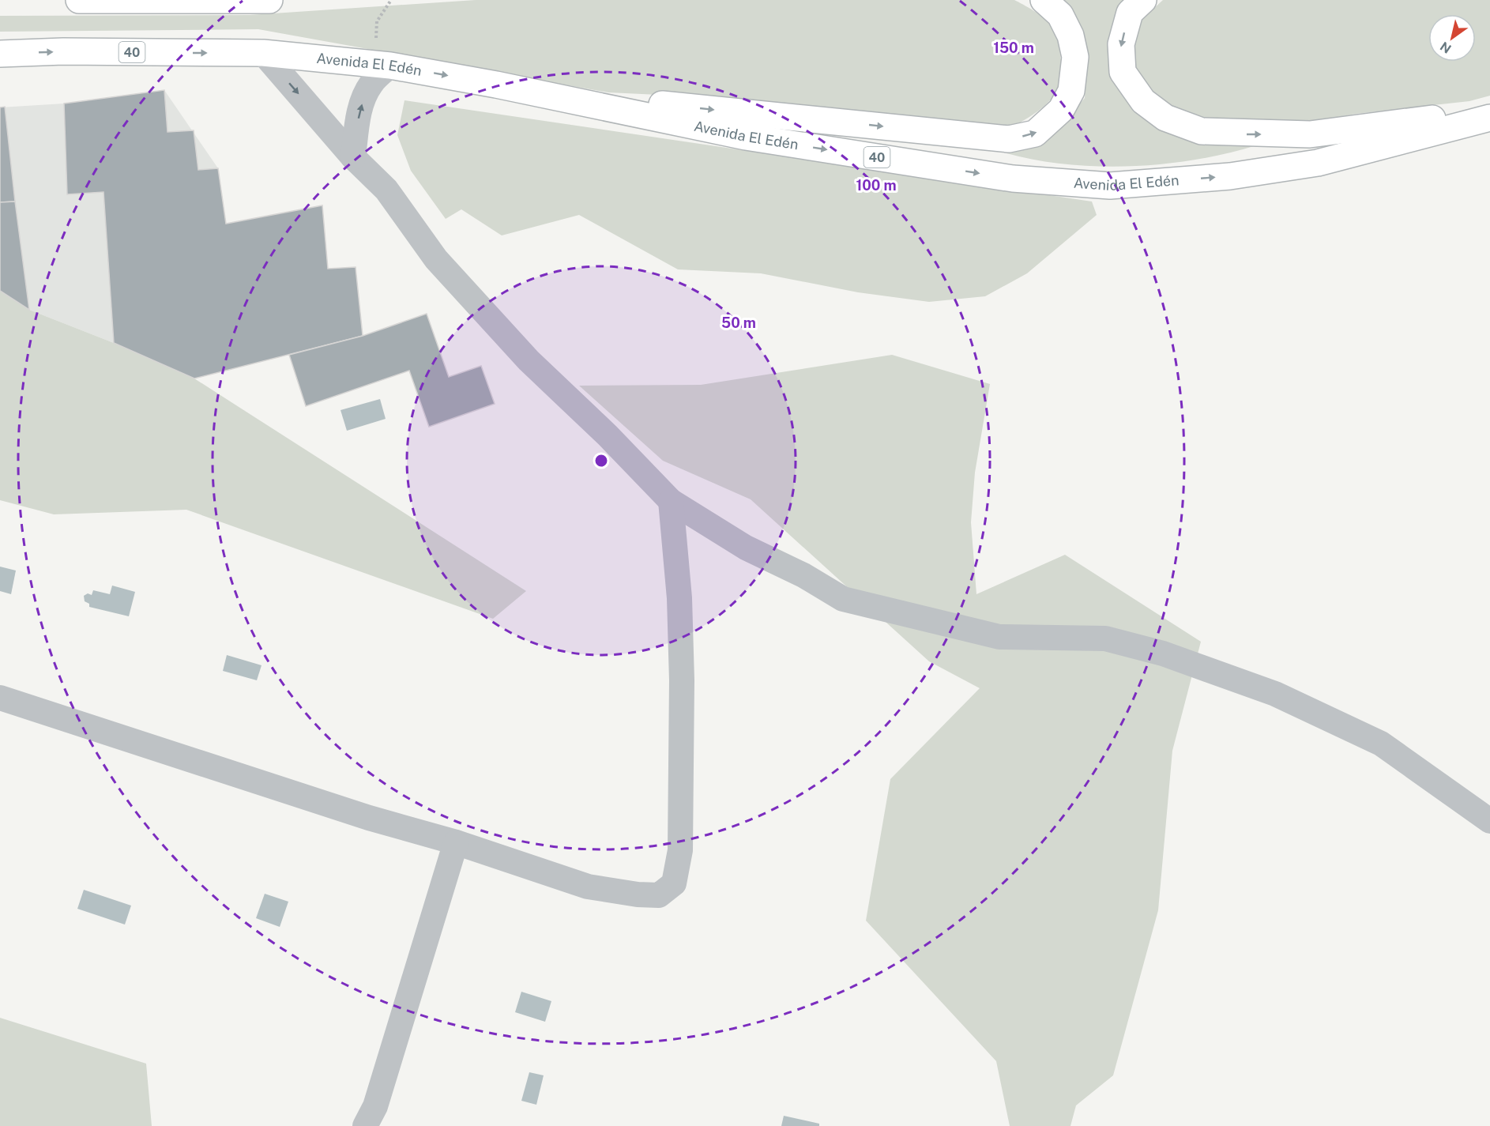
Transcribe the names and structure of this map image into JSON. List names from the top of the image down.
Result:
{
  "streets": {
    "main road": ["40", "Avenida El Edén"]
  },
  "one_way": ["Avenida El Edén"],
  "north": "bottom left",
  "rings": ["150 m", "100 m", "50 m"]
}
